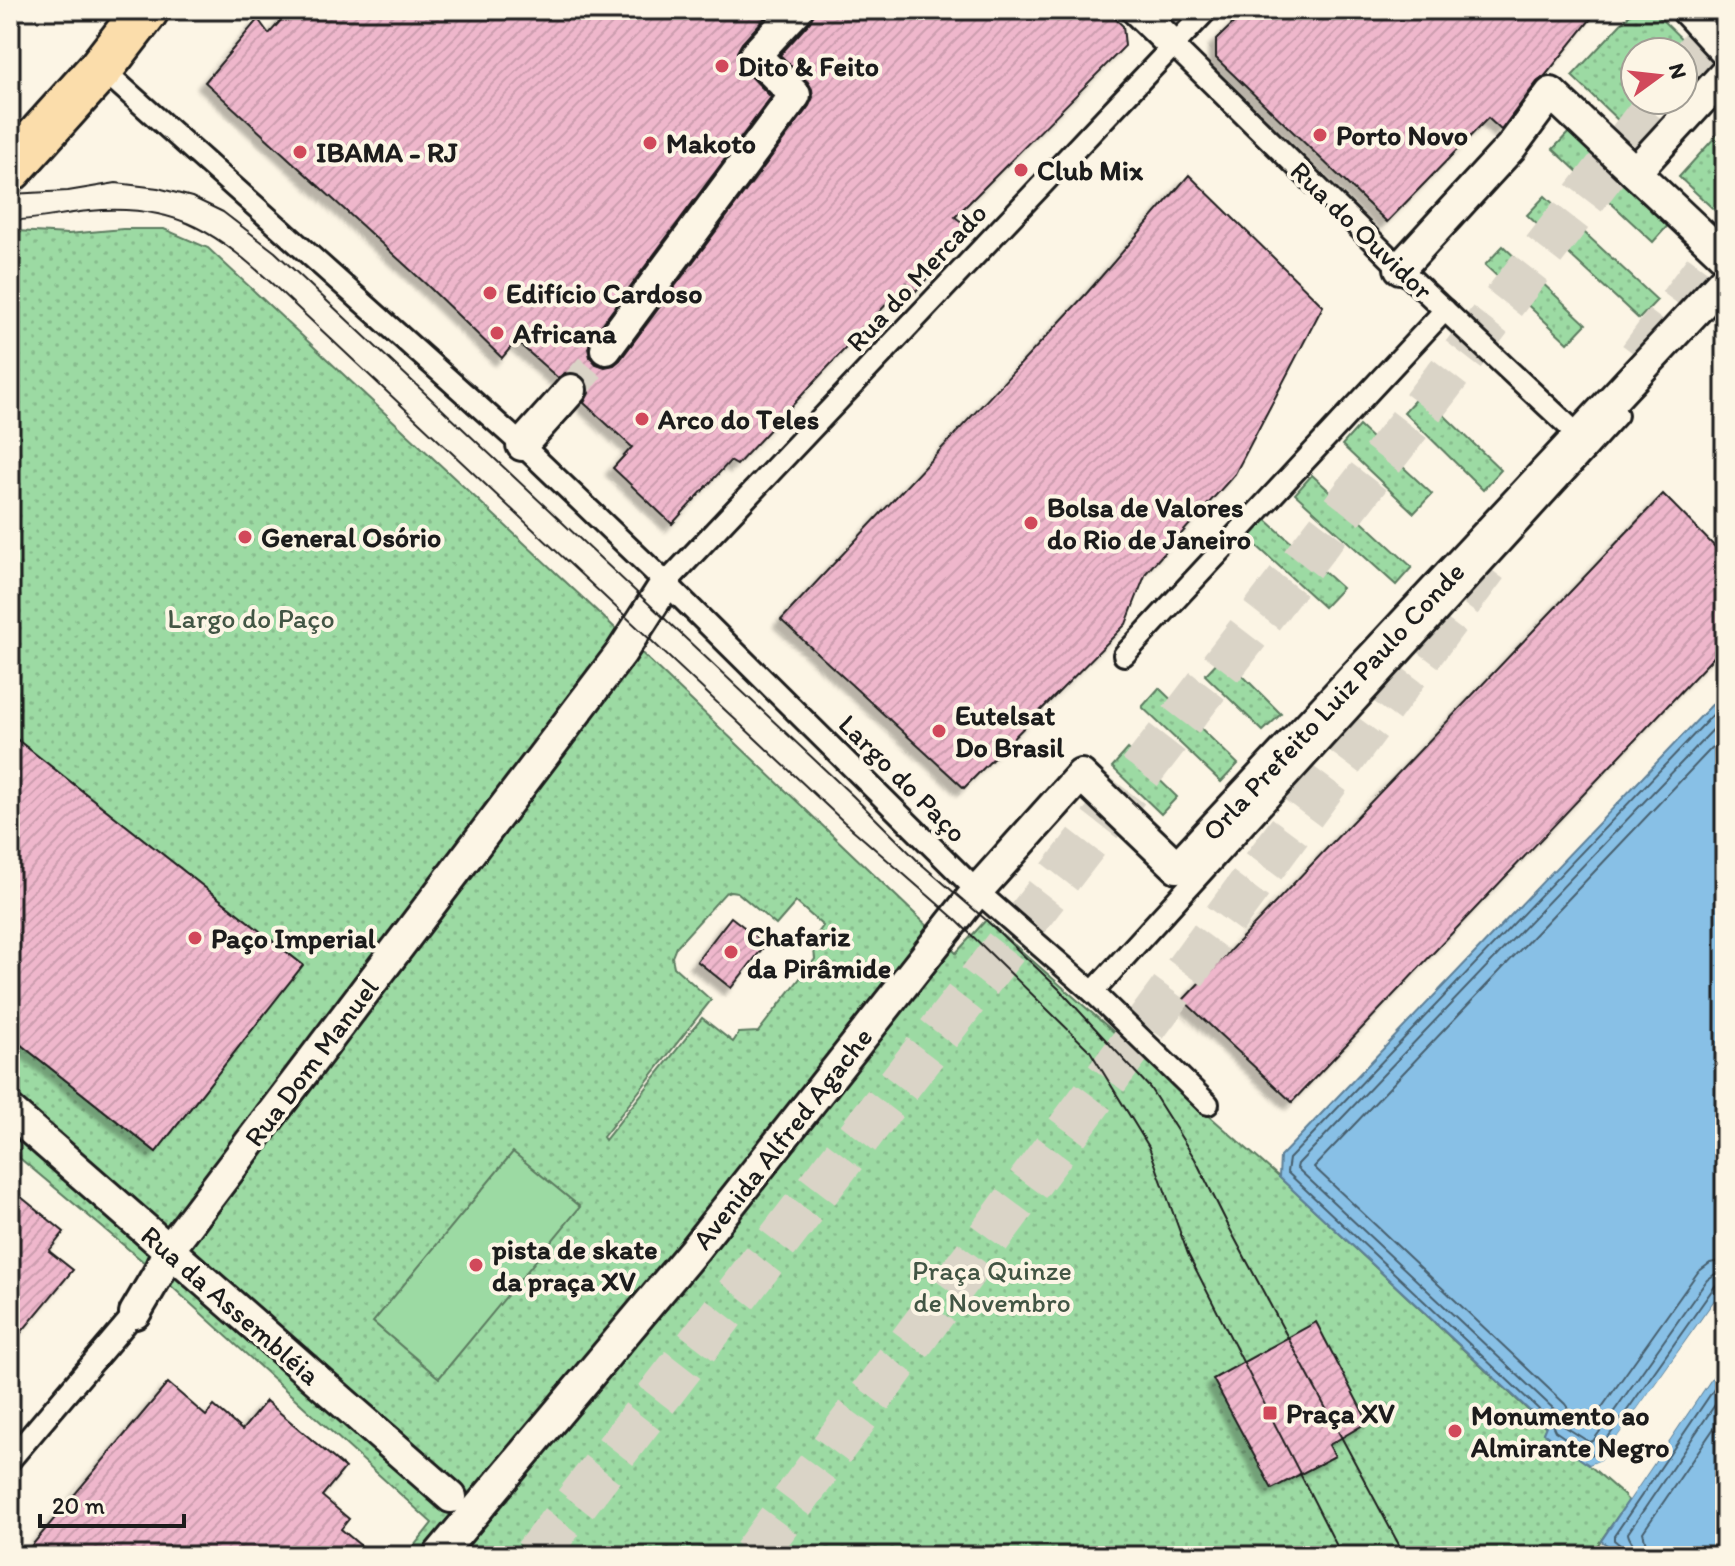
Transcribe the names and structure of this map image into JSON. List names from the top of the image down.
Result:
{
  "streets": {
    "street": [
      "Rua do Ouvidor",
      "Orla Prefeito Luiz Paulo Conde",
      "Rua Dom Manuel",
      "Avenida Alfred Agache",
      "Rua da Assembléia"
    ],
    "lane": ["Rua do Mercado", "Largo do Paço"]
  },
  "crossings": [
    ["Rua do Ouvidor", "Rua do Mercado"],
    ["Rua do Ouvidor", "Orla Prefeito Luiz Paulo Conde"],
    ["Rua do Mercado", "Largo do Paço"],
    ["Rua do Mercado", "Rua Dom Manuel"],
    ["Orla Prefeito Luiz Paulo Conde", "Largo do Paço"],
    ["Orla Prefeito Luiz Paulo Conde", "Avenida Alfred Agache"],
    ["Largo do Paço", "Rua Dom Manuel"],
    ["Rua Dom Manuel", "Rua da Assembléia"],
    ["Avenida Alfred Agache", "Rua da Assembléia"]
  ],
  "parks": ["Largo do Paço", "Praça Quinze de Novembro"],
  "places": {
    "other": [
      "Dito & Feito",
      "Porto Novo",
      "Makoto",
      "IBAMA - RJ",
      "Club Mix",
      "Edifício Cardoso",
      "Africana",
      "Arco do Teles",
      "Bolsa de Valores do Rio de Janeiro",
      "General Osório",
      "Eutelsat Do Brasil",
      "Paço Imperial",
      "Chafariz da Pirâmide",
      "pista de skate da praça XV",
      "Monumento ao Almirante Negro"
    ],
    "transit": ["Praça XV"]
  },
  "scale_bar": "20 m",
  "north": "right"
}
